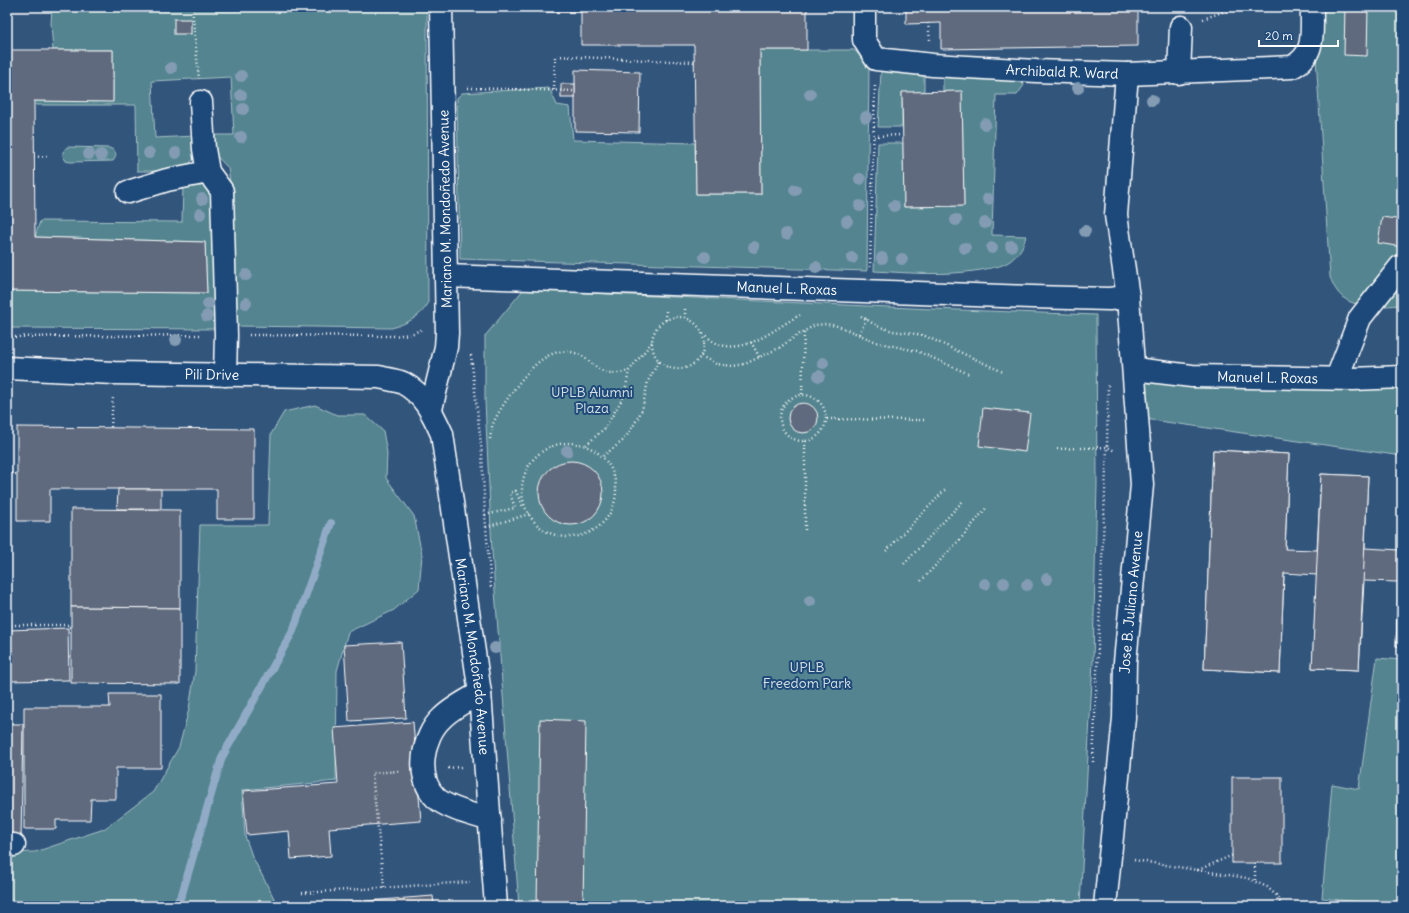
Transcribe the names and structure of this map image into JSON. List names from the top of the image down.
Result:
{
  "streets": {
    "street": [
      "Archibald R. Ward",
      "Mariano M. Mondoñedo Avenue",
      "Manuel L. Roxas",
      "Pili Drive",
      "Jose B. Juliano Avenue"
    ]
  },
  "crossings": [
    ["Archibald R. Ward", "Manuel L. Roxas"],
    ["Archibald R. Ward", "Jose B. Juliano Avenue"],
    ["Mariano M. Mondoñedo Avenue", "Manuel L. Roxas"],
    ["Mariano M. Mondoñedo Avenue", "Pili Drive"],
    ["Manuel L. Roxas", "Jose B. Juliano Avenue"]
  ],
  "parks": ["UPLB Alumni Plaza", "UPLB Freedom Park"],
  "scale_bar": "20 m"
}
